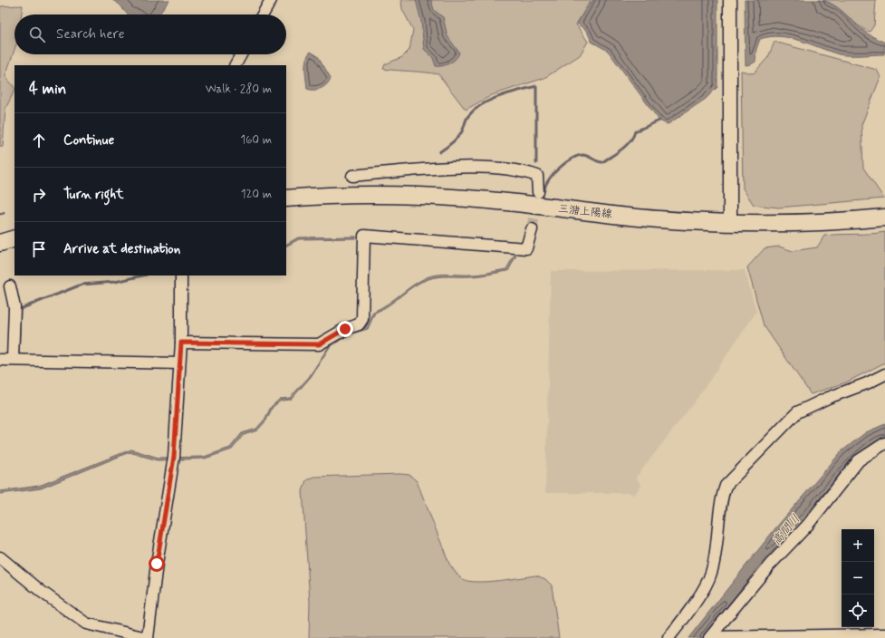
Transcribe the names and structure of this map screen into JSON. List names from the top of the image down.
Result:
{
  "streets": {
    "main road": ["三潴上陽線"]
  },
  "water": ["高間川"],
  "page": {
    "search": "Search here",
    "heading": ["4 min", "Walk · 280 m"],
    "list": [
      ["Continue", "160 m"],
      ["Turn right", "120 m"],
      "Arrive at destination"
    ],
    "map_buttons": ["+", "−"]
  }
}
